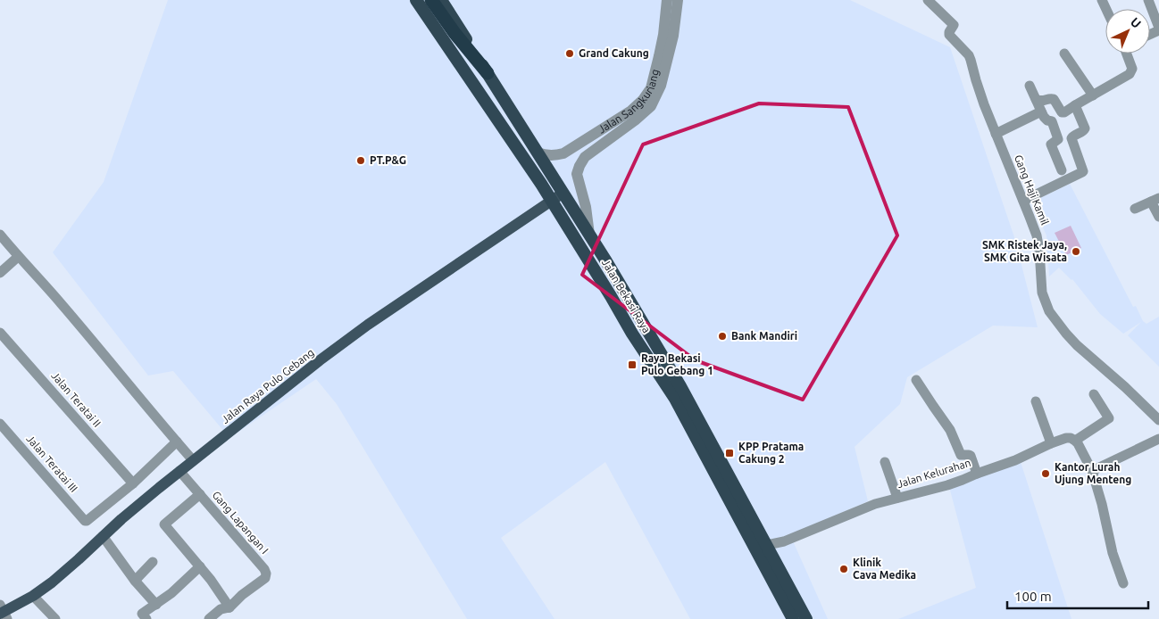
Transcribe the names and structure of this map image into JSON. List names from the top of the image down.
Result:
{
  "streets": {
    "highway": ["Jalan Bekasi Raya"],
    "main road": ["Jalan Raya Pulo Gebang"],
    "street": [
      "Jalan Sangkuriang",
      "Gang Haji Kamil",
      "Jalan Teratai II",
      "Jalan Teratai III",
      "Jalan Kelurahan",
      "Gang Lapangan I"
    ]
  },
  "crossings": [
    ["Jalan Sangkuriang", "Jalan Bekasi Raya"],
    ["Jalan Bekasi Raya", "Jalan Raya Pulo Gebang"],
    ["Jalan Bekasi Raya", "Jalan Kelurahan"],
    ["Jalan Raya Pulo Gebang", "Gang Lapangan I"],
    ["Jalan Teratai II", "Jalan Teratai III"]
  ],
  "places": {
    "other": [
      "Grand Cakung",
      "PT.P&G",
      "SMK Ristek Jaya, SMK Gita Wisata",
      "Bank Mandiri",
      "Kantor Lurah Ujung Menteng",
      "Klinik Cava Medika"
    ],
    "transit": ["Raya Bekasi Pulo Gebang 1", "KPP Pratama Cakung 2"]
  },
  "scale_bar": "100 m",
  "north": "top right"
}
